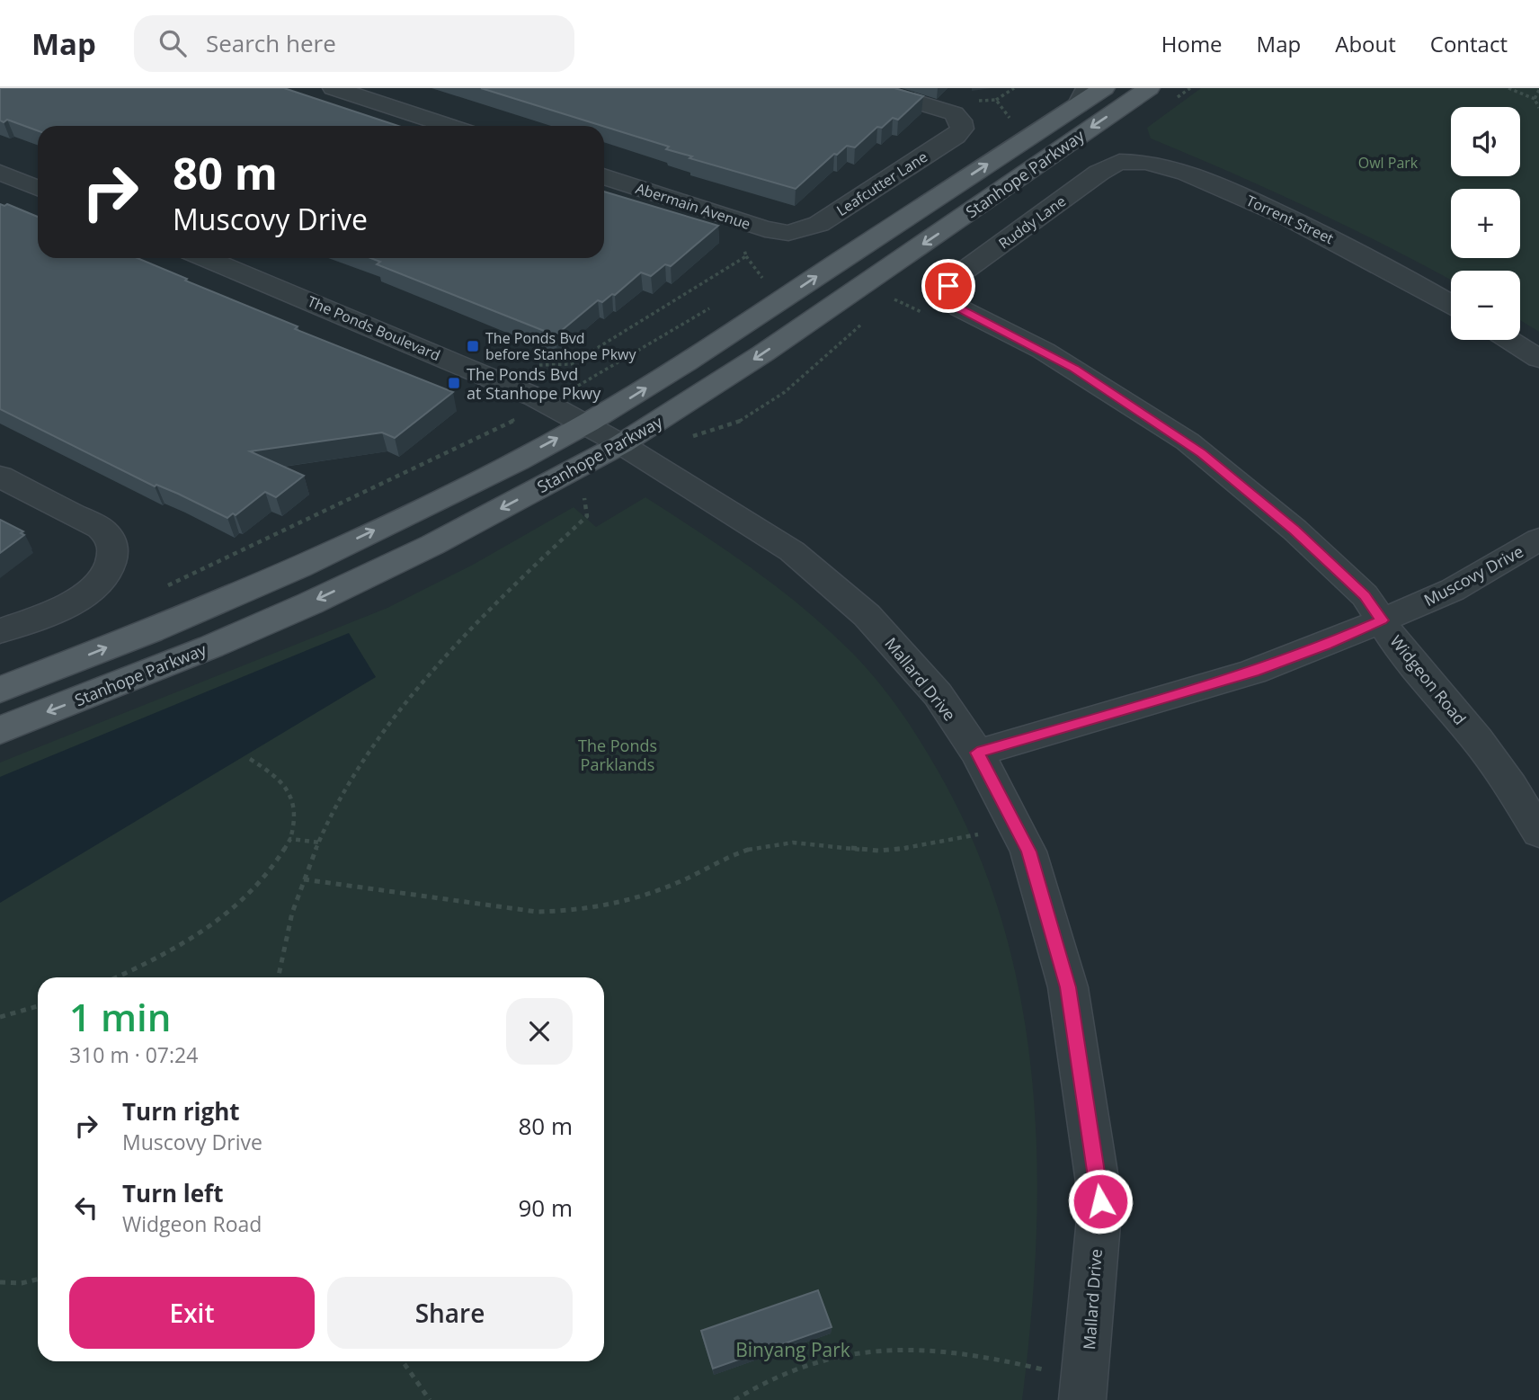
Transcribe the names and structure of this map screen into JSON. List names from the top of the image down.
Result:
{
  "streets": {
    "main road": ["Stanhope Parkway"],
    "street": [
      "Leafcutter Lane",
      "Abermain Avenue",
      "Torrent Street",
      "Ruddy Lane",
      "The Ponds Boulevard",
      "Muscovy Drive",
      "Mallard Drive",
      "Widgeon Road"
    ]
  },
  "crossings": [
    ["Stanhope Parkway", "The Ponds Boulevard"],
    ["Stanhope Parkway", "Mallard Drive"],
    ["Leafcutter Lane", "Abermain Avenue"],
    ["Torrent Street", "Ruddy Lane"],
    ["Ruddy Lane", "Widgeon Road"],
    ["The Ponds Boulevard", "Mallard Drive"],
    ["Muscovy Drive", "Mallard Drive"],
    ["Muscovy Drive", "Widgeon Road"]
  ],
  "parks": ["Owl Park", "The Ponds Parklands", "Binyang Park"],
  "places": {
    "transit": ["The Ponds Bvd before Stanhope Pkwy", "The Ponds Bvd at Stanhope Pkwy"]
  },
  "page": {
    "header": "Map",
    "search": "Search here",
    "nav": [
      "Home",
      "Map",
      "About",
      "Contact"
    ],
    "map_buttons": ["+", "−"],
    "turn": ["80 m", "Muscovy Drive"],
    "heading": ["1 min", "310 m · 07:24"],
    "list": [
      {
        "name": "Turn right",
        "note": "Muscovy Drive",
        "value": "80 m"
      },
      {
        "name": "Turn left",
        "note": "Widgeon Road",
        "value": "90 m"
      }
    ],
    "buttons": ["Exit", "Share"]
  }
}
